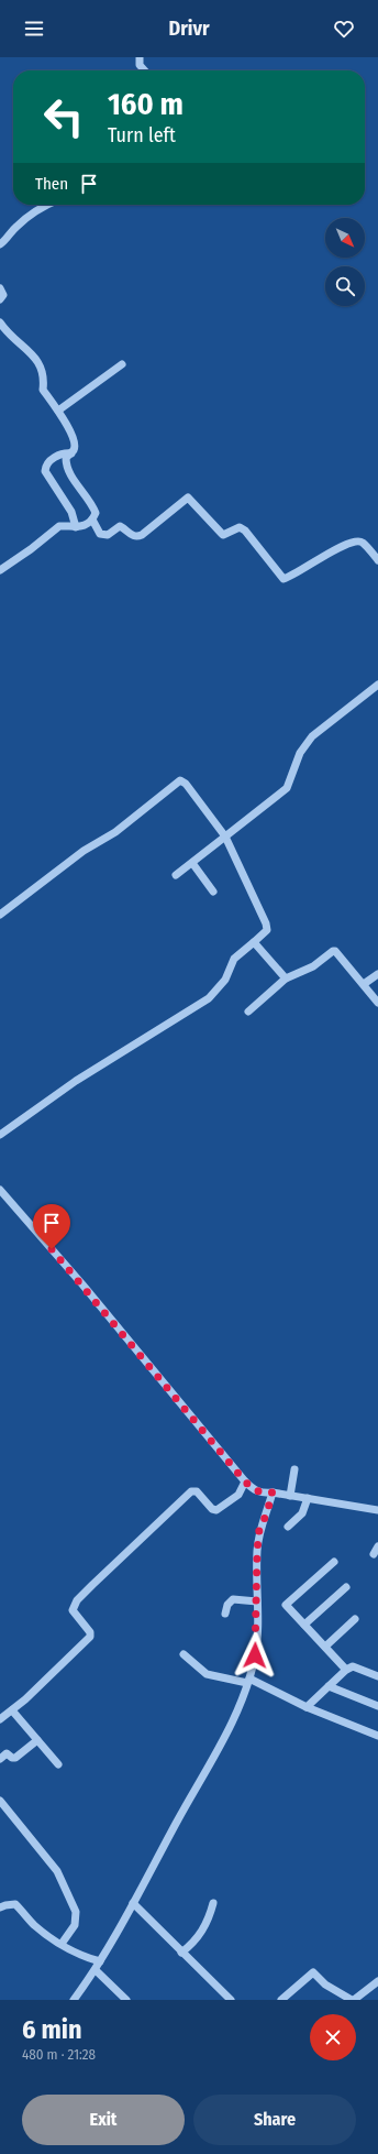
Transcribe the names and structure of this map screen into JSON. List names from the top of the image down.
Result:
{
  "north": "bottom right",
  "page": {
    "header": "Drivr",
    "turn": ["160 m", "Turn left"],
    "then": "Then",
    "heading": ["6 min", "480 m · 21:28"],
    "buttons": ["Exit", "Share"]
  }
}
